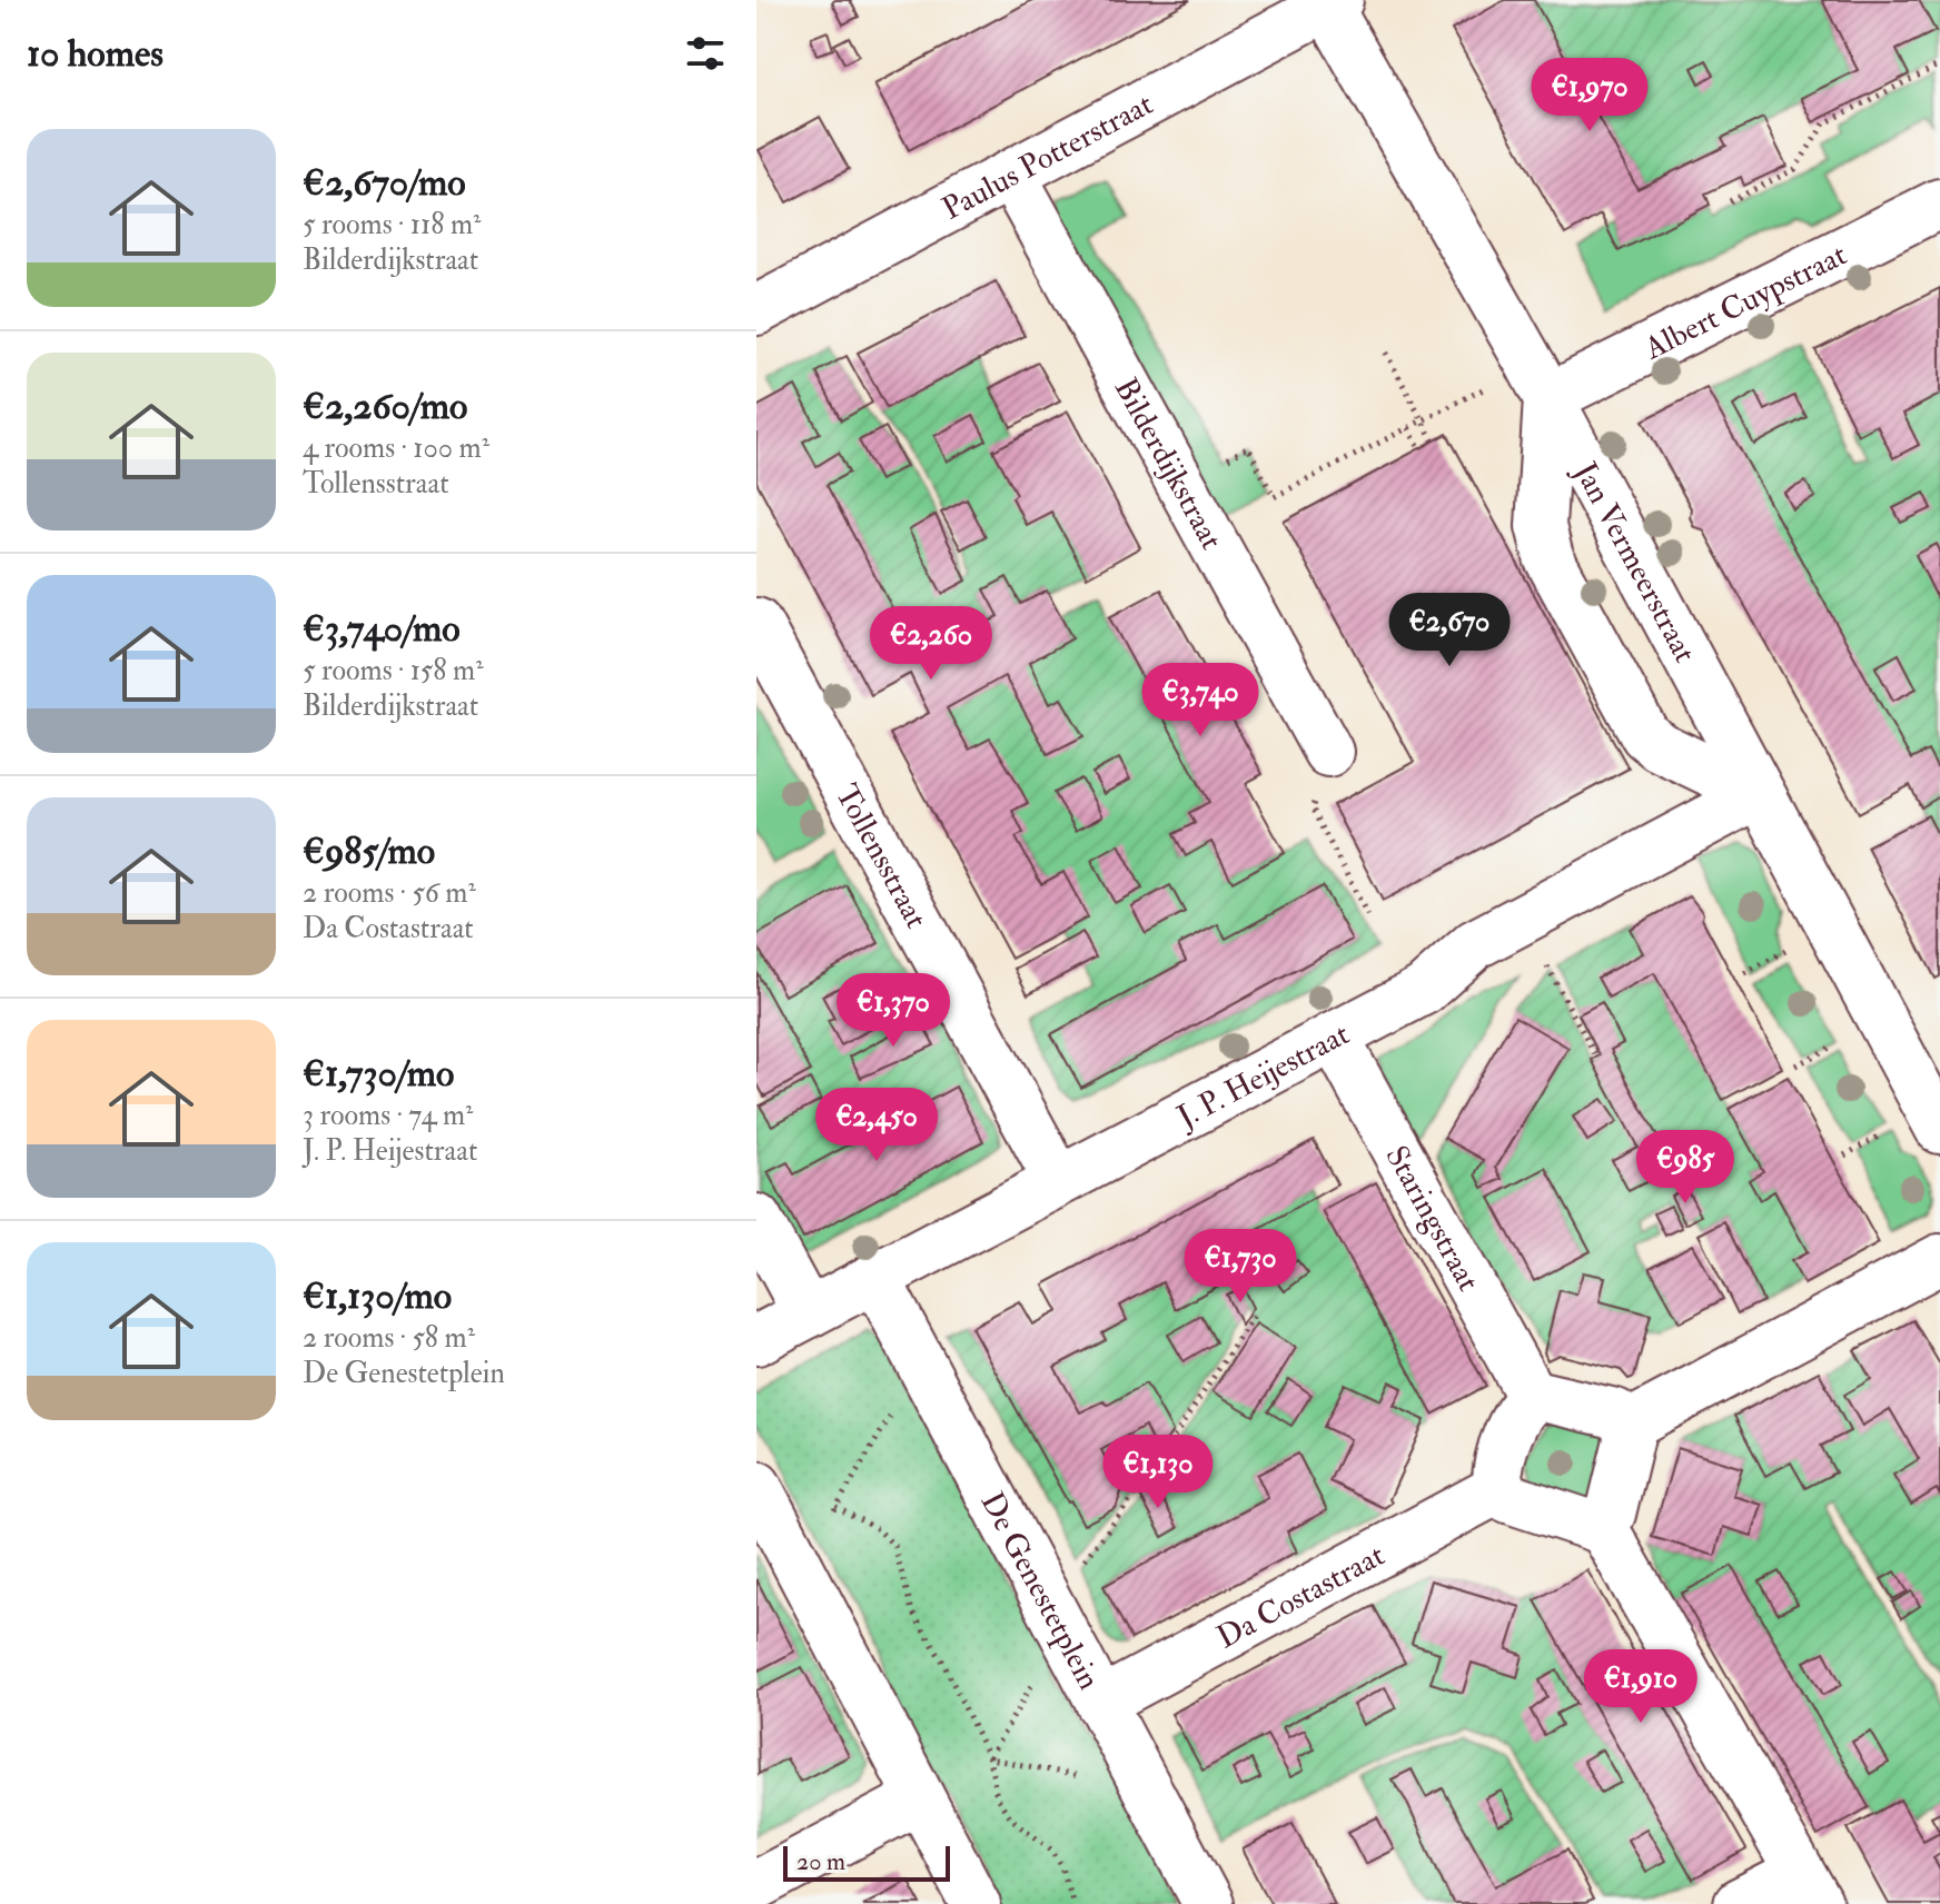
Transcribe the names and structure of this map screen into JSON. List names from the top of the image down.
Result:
{
  "streets": {
    "street": [
      "Paulus Potterstraat",
      "Albert Cuypstraat",
      "Bilderdijkstraat",
      "Jan Vermeerstraat",
      "Tollensstraat",
      "J. P. Heijestraat",
      "Staringstraat",
      "De Genestetplein",
      "Da Costastraat"
    ]
  },
  "crossings": [
    ["Paulus Potterstraat", "Bilderdijkstraat"],
    ["Paulus Potterstraat", "Jan Vermeerstraat"],
    ["Albert Cuypstraat", "Jan Vermeerstraat"],
    ["Jan Vermeerstraat", "J. P. Heijestraat"],
    ["Tollensstraat", "J. P. Heijestraat"],
    ["J. P. Heijestraat", "Staringstraat"],
    ["J. P. Heijestraat", "De Genestetplein"],
    ["Staringstraat", "Da Costastraat"],
    ["De Genestetplein", "Da Costastraat"]
  ],
  "scale_bar": "20 m",
  "page": {
    "heading": "10 homes",
    "price": [
      "€1,970",
      "€2,670",
      "€2,260",
      "€3,740",
      "€1,370",
      "€2,450",
      "€985",
      "€1,730",
      "€1,130",
      "€1,910"
    ],
    "list": [
      {
        "name": "€2,670/mo",
        "note": "5 rooms · 118 m² · Bilderdijkstraat"
      },
      {
        "name": "€2,260/mo",
        "note": "4 rooms · 100 m² · Tollensstraat"
      },
      {
        "name": "€3,740/mo",
        "note": "5 rooms · 158 m² · Bilderdijkstraat"
      },
      {
        "name": "€985/mo",
        "note": "2 rooms · 56 m² · Da Costastraat"
      },
      {
        "name": "€1,730/mo",
        "note": "3 rooms · 74 m² · J. P. Heijestraat"
      },
      {
        "name": "€1,130/mo",
        "note": "2 rooms · 58 m² · De Genestetplein"
      }
    ],
    "scale": "20 m"
  }
}
